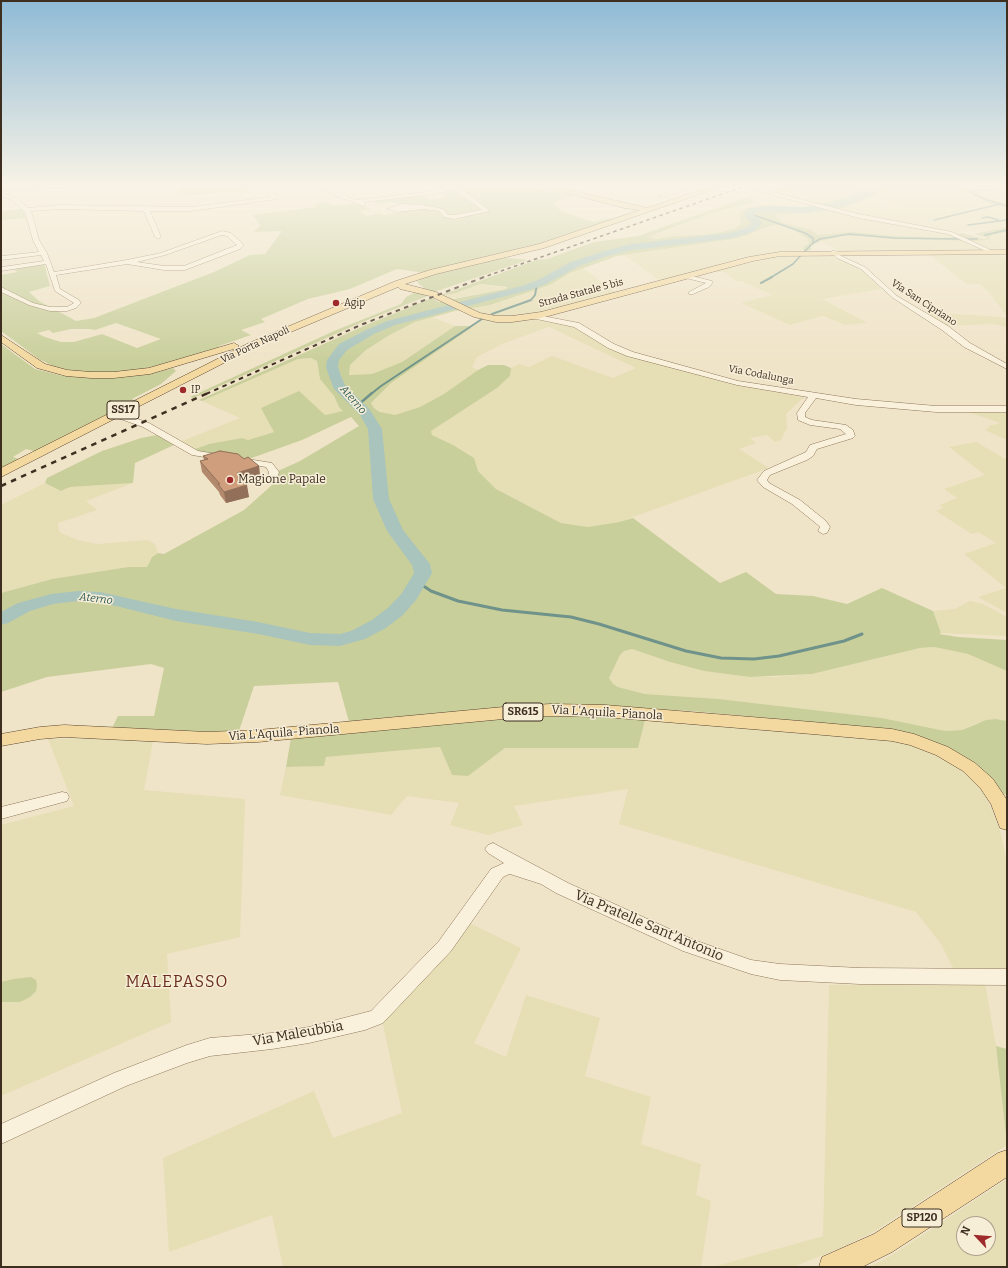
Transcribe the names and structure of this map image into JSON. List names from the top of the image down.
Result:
{
  "streets": {
    "main road": [
      "Strada Statale 5 bis",
      "Via Porta Napoli",
      "SS17",
      "SR615",
      "Via L'Aquila-Pianola",
      "SP120"
    ],
    "street": [
      "Via San Cipriano",
      "Via Codalunga",
      "Via Pratelle Sant'Antonio",
      "Via Maleubbia"
    ]
  },
  "crossings": [
    ["Strada Statale 5 bis", "Via San Cipriano"],
    ["Strada Statale 5 bis", "Via Porta Napoli"],
    ["Strada Statale 5 bis", "Via Codalunga"],
    ["Strada Statale 5 bis", "SS17"],
    ["Via Porta Napoli", "SS17"],
    ["Via Pratelle Sant'Antonio", "Via Maleubbia"]
  ],
  "districts": ["MALEPASSO"],
  "water": ["Aterno"],
  "places": ["Agip", "IP", "Magione Papale"],
  "north": "top left"
}
